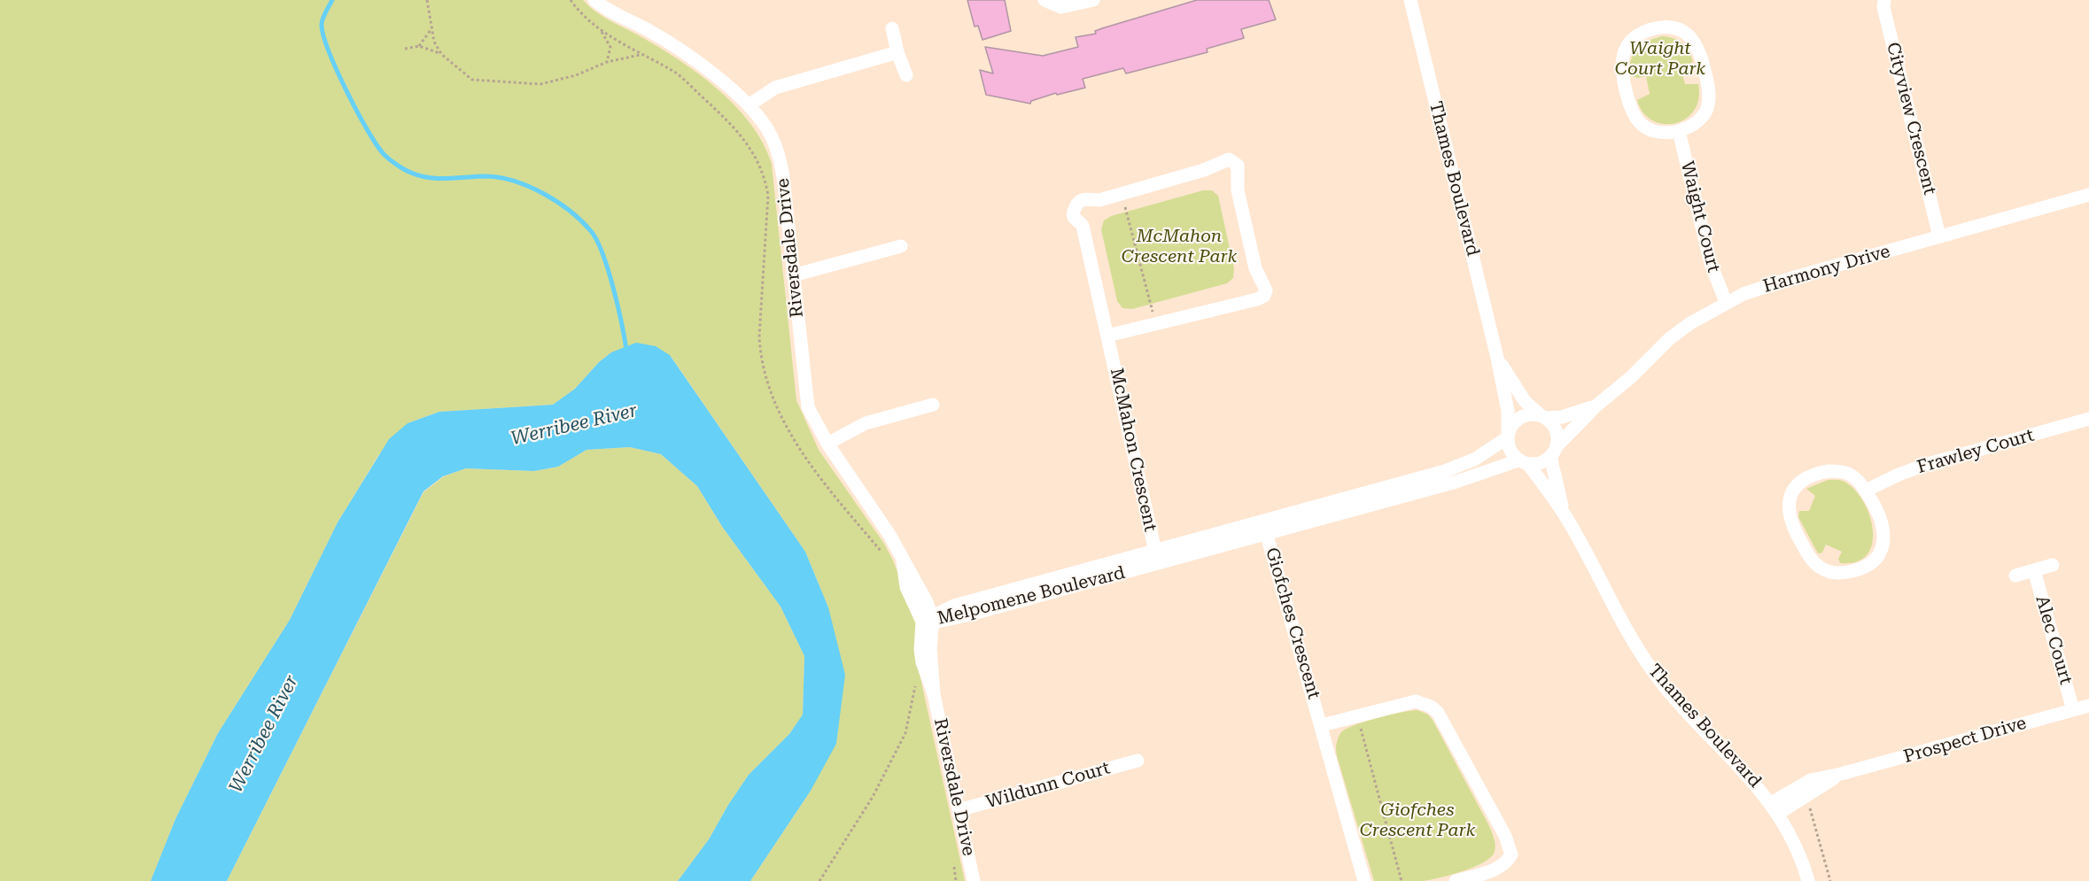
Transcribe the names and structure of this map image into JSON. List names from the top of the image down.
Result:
{
  "streets": {
    "street": [
      "Cityview Crescent",
      "Thames Boulevard",
      "Waight Court",
      "Riversdale Drive",
      "Harmony Drive",
      "McMahon Crescent",
      "Frawley Court",
      "Melpomene Boulevard",
      "Giofches Crescent",
      "Alec Court",
      "Prospect Drive",
      "Wildunn Court"
    ]
  },
  "crossings": [
    ["Cityview Crescent", "Harmony Drive"],
    ["Thames Boulevard", "Harmony Drive"],
    ["Thames Boulevard", "Melpomene Boulevard"],
    ["Thames Boulevard", "Prospect Drive"],
    ["Waight Court", "Harmony Drive"],
    ["Riversdale Drive", "Melpomene Boulevard"],
    ["Riversdale Drive", "Wildunn Court"],
    ["Harmony Drive", "Melpomene Boulevard"],
    ["McMahon Crescent", "Melpomene Boulevard"],
    ["Melpomene Boulevard", "Giofches Crescent"],
    ["Alec Court", "Prospect Drive"]
  ],
  "water": ["Werribee River"],
  "parks": ["Waight Court Park", "McMahon Crescent Park", "Giofches Crescent Park"]
}
